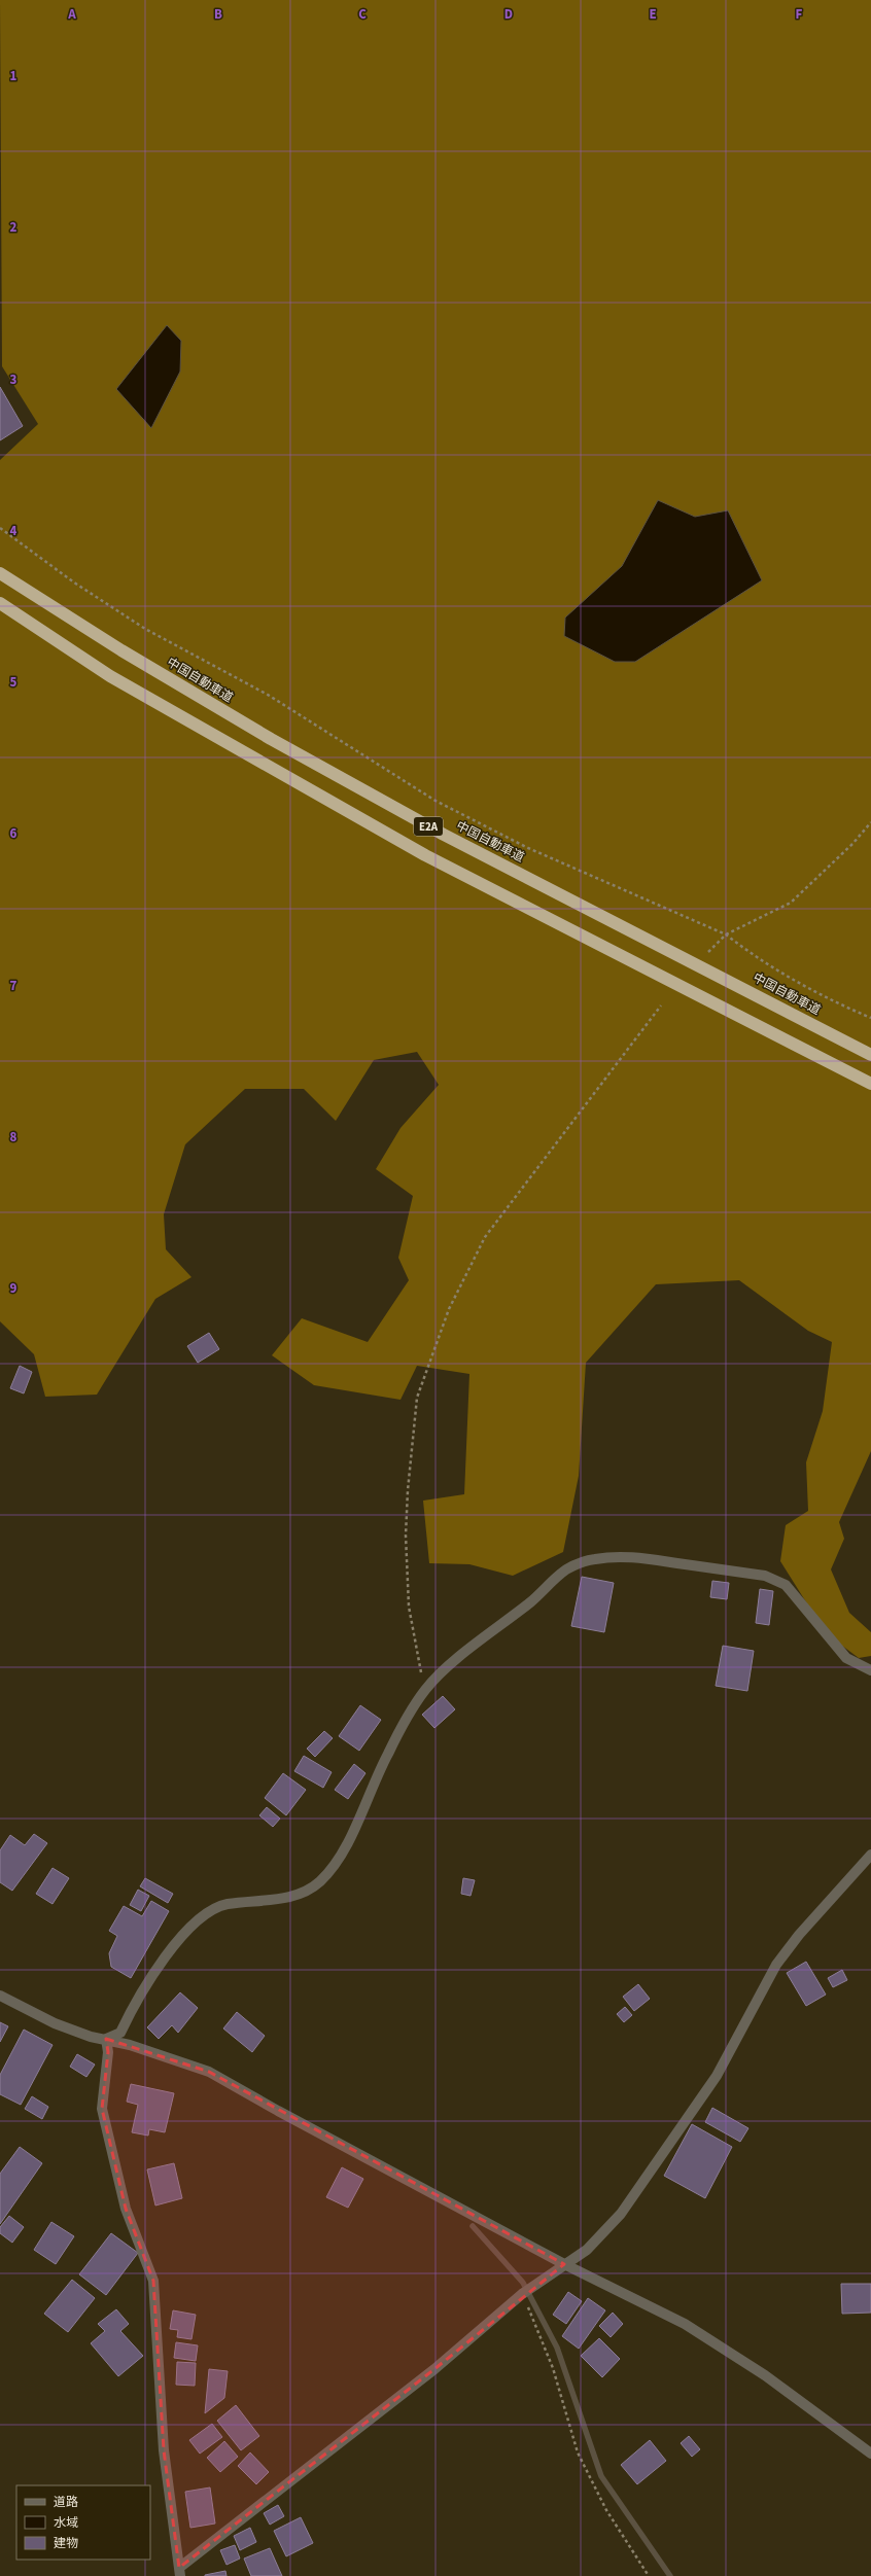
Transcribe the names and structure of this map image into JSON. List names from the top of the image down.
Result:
{
  "streets": {
    "highway": ["中国自動車道", "E2A"]
  },
  "legend": ["道路", "水域", "建物"],
  "grid": {
    "columns": [
      "A",
      "B",
      "C",
      "D",
      "E",
      "F"
    ],
    "rows": [
      "1",
      "2",
      "3",
      "4",
      "5",
      "6",
      "7",
      "8",
      "9"
    ]
  }
}
